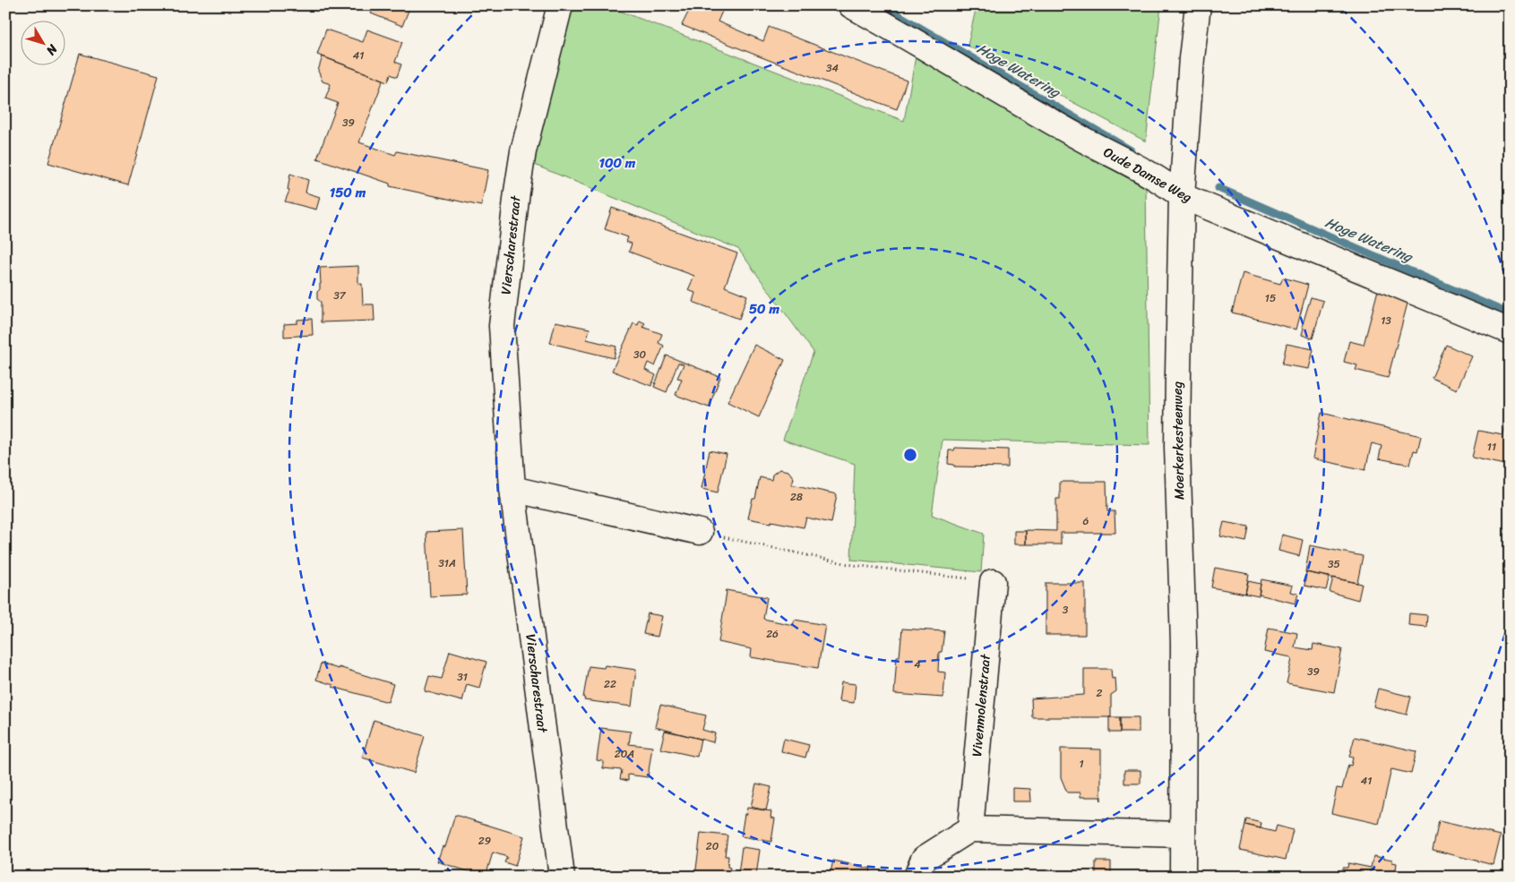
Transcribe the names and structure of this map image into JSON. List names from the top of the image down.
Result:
{
  "streets": {
    "street": [
      "Oude Damse Weg",
      "Vierscharestraat",
      "Moerkerkesteenweg",
      "Vivenmolenstraat"
    ]
  },
  "crossings": [
    ["Oude Damse Weg", "Moerkerkesteenweg"]
  ],
  "water": ["Hoge Watering"],
  "house_numbers": [
    "41",
    "34",
    "39",
    "37",
    "15",
    "13",
    "30",
    "11",
    "28",
    "6",
    "31A",
    "35",
    "3",
    "26",
    "4",
    "39",
    "31",
    "22",
    "2",
    "20A",
    "1",
    "41",
    "29",
    "20"
  ],
  "north": "bottom right",
  "rings": ["100 m", "150 m", "50 m"]
}
